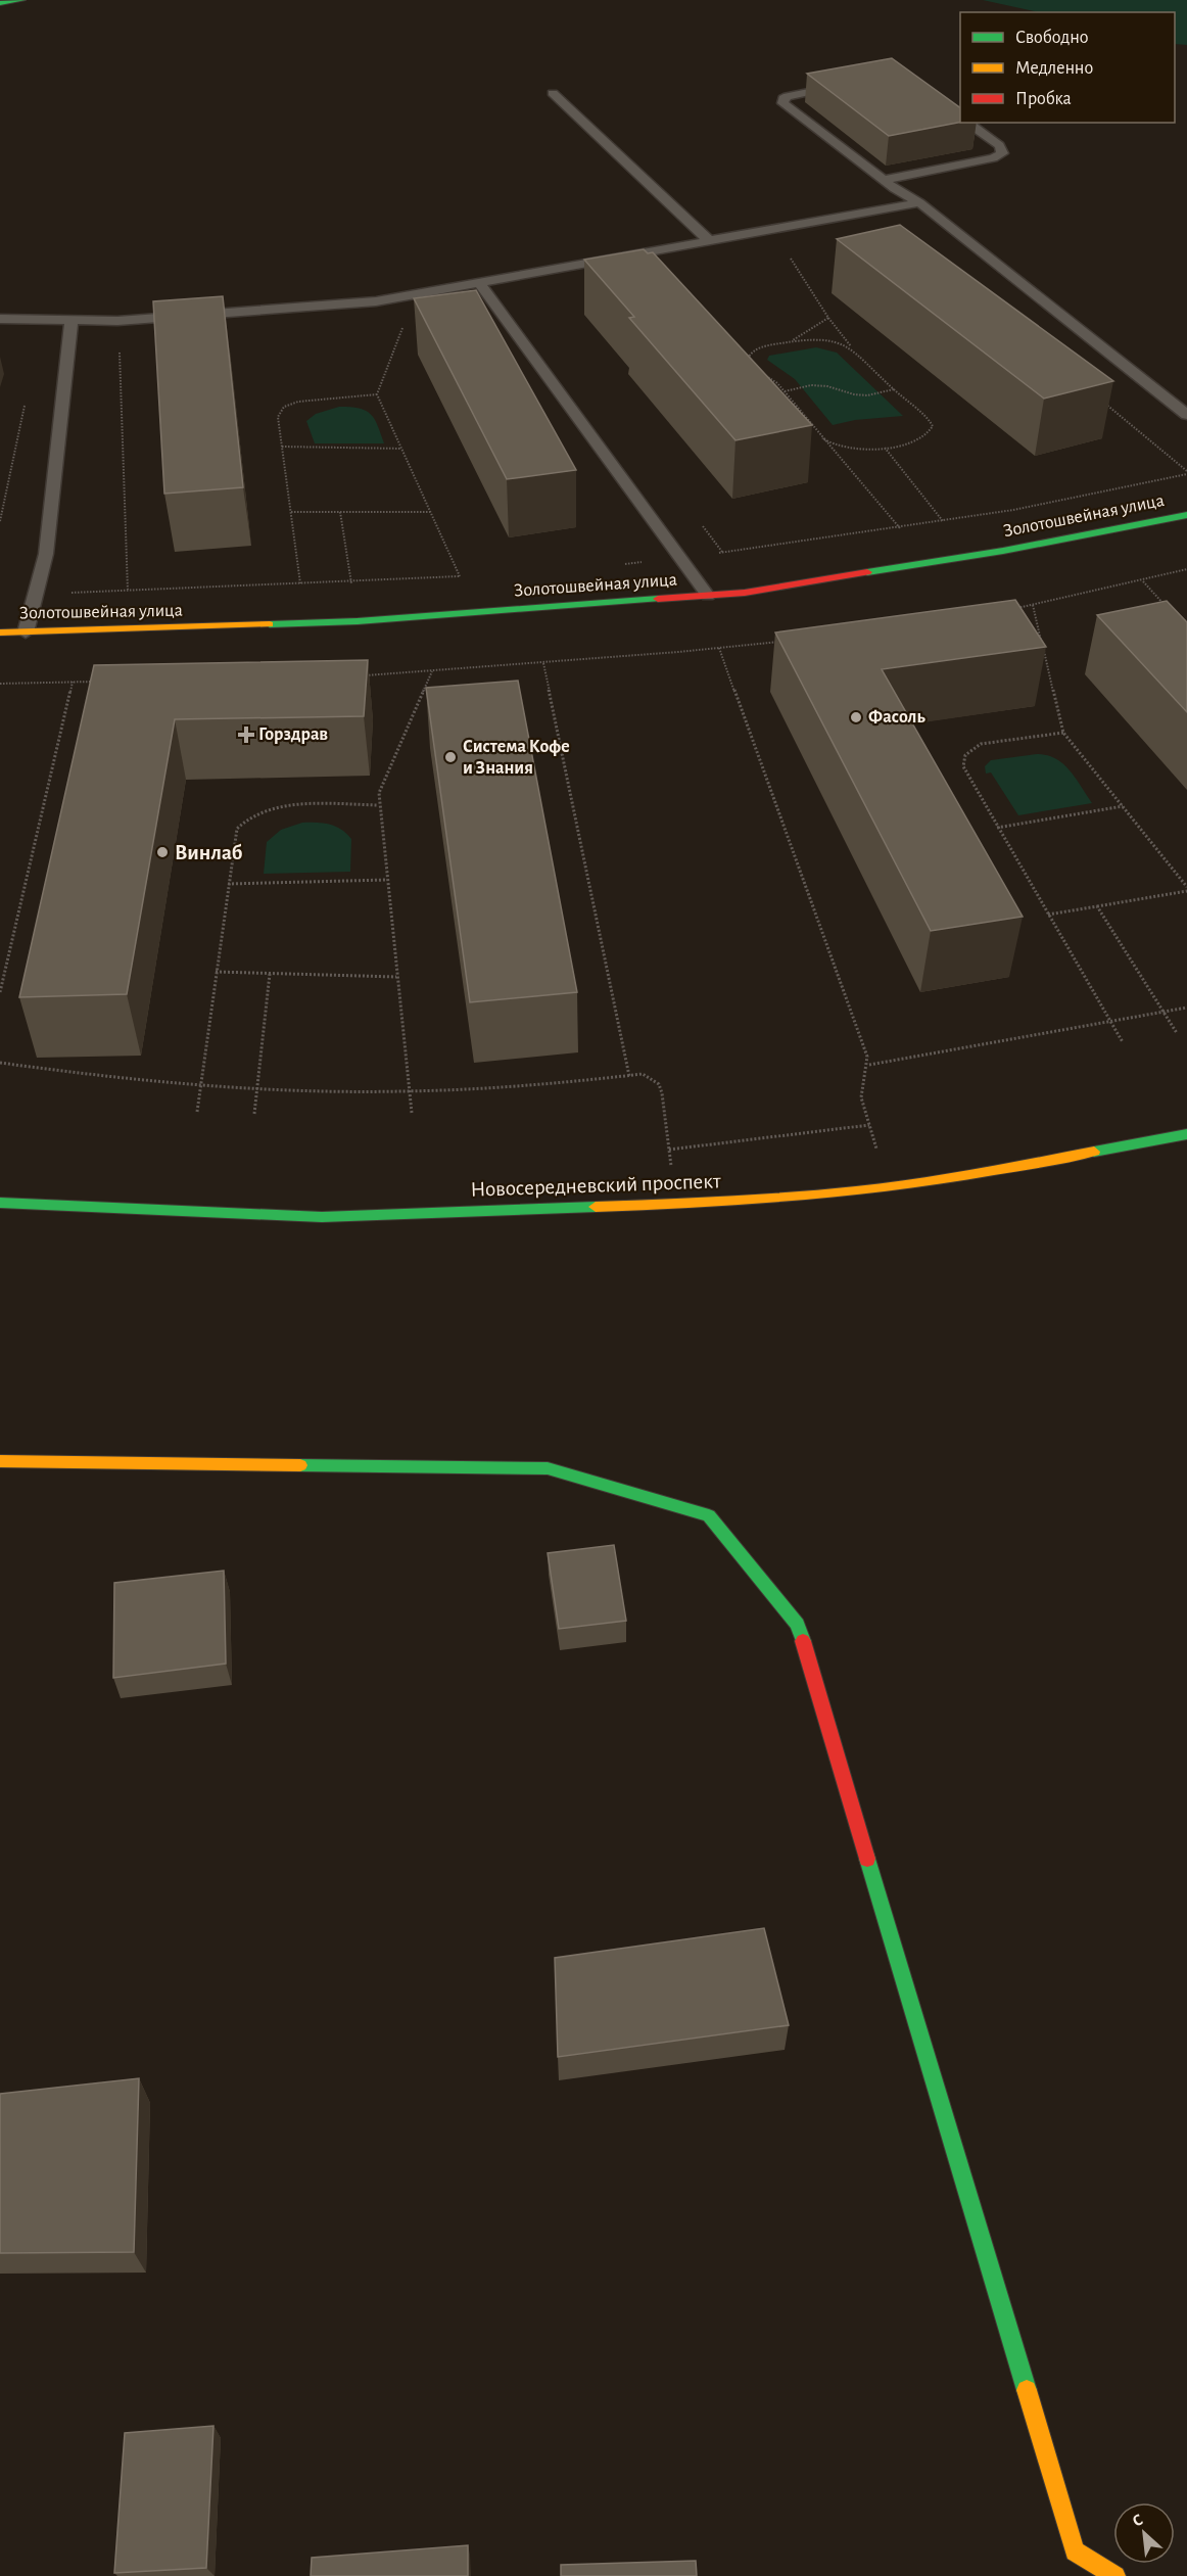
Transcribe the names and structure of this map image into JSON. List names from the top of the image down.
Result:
{
  "streets": {
    "street": ["Золотошвейная улица", "Новосередневский проспект"]
  },
  "places": {
    "other": ["Фасоль", "Система Кофе и Знания", "Винлаб"],
    "health": ["Горздрав"]
  },
  "legend": ["Свободно", "Медленно", "Пробка"],
  "north": "top left"
}
